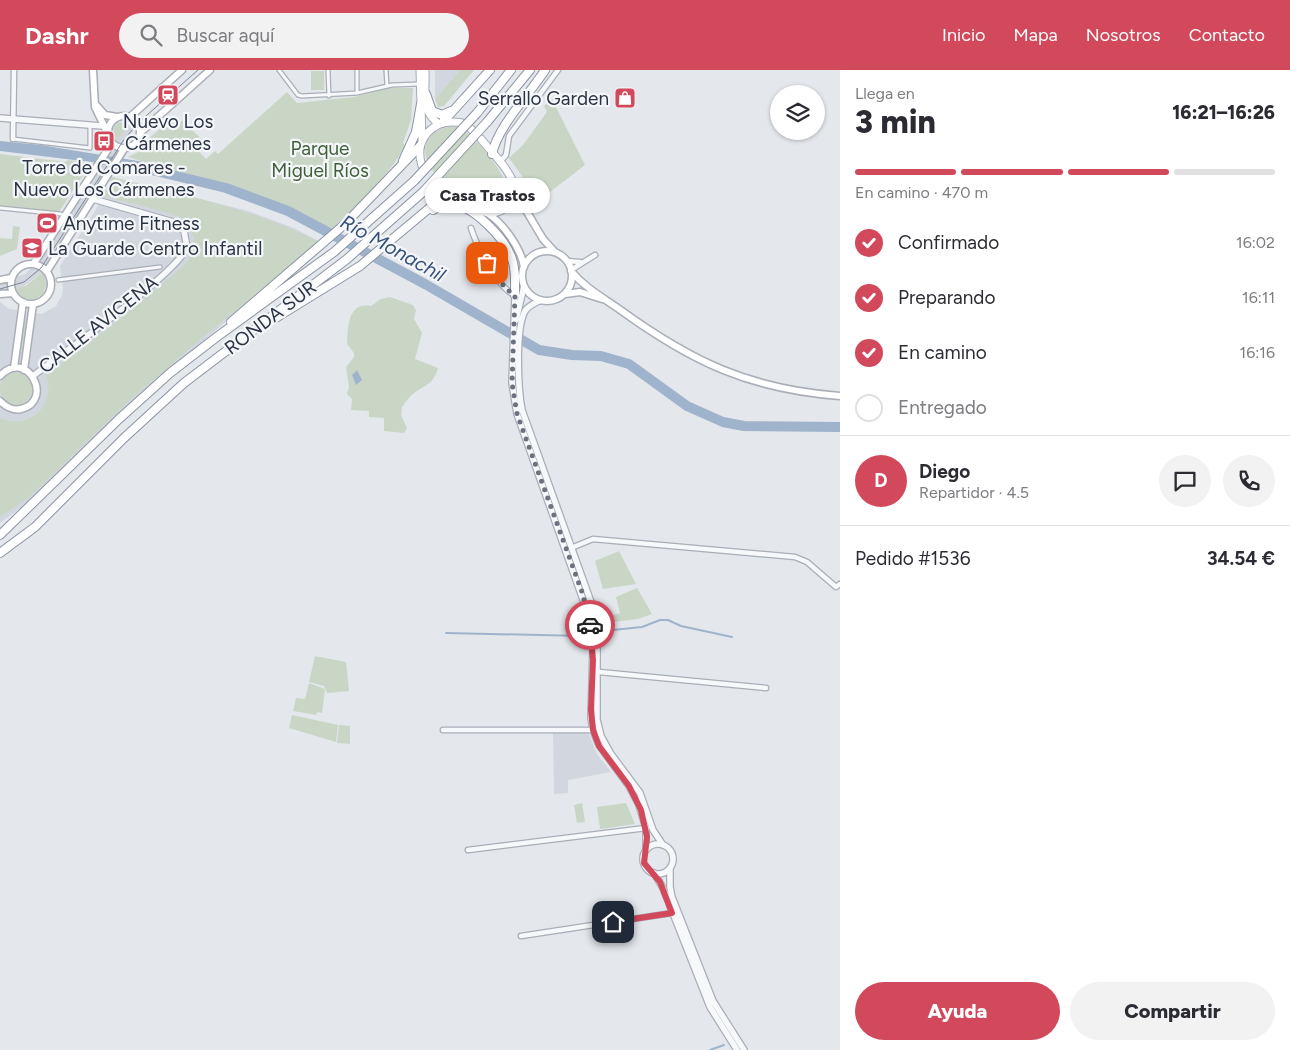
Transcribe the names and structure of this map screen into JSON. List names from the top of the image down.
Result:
{
  "streets": {
    "highway": ["RONDA SUR"],
    "street": ["CALLE AVICENA"]
  },
  "water": ["Río Monachil"],
  "parks": ["Parque Miguel Ríos"],
  "places": {
    "station": ["Nuevo Los Cármenes"],
    "shop": ["Serrallo Garden"],
    "bus stop": ["Torre de Comares - Nuevo Los Cármenes"],
    "sports": ["Anytime Fitness"],
    "school or university": ["La Guarde Centro Infantil"],
    "other": ["Casa Trastos"]
  },
  "page": {
    "header": "Dashr",
    "search": "Buscar aquí",
    "nav": [
      "Inicio",
      "Mapa",
      "Nosotros",
      "Contacto"
    ],
    "heading": ["3 min", "Llega en", "16:21–16:26"],
    "panel": [
      "Diego",
      "Repartidor · 4.5",
      "Pedido #1536",
      "34.54 €"
    ],
    "bar": "En camino · 470 m",
    "bubble": "Casa Trastos",
    "list": [
      ["Confirmado", "16:02"],
      ["Preparando", "16:11"],
      ["En camino", "16:16"],
      "Entregado"
    ],
    "round": "D",
    "buttons": ["Ayuda", "Compartir"]
  }
}
